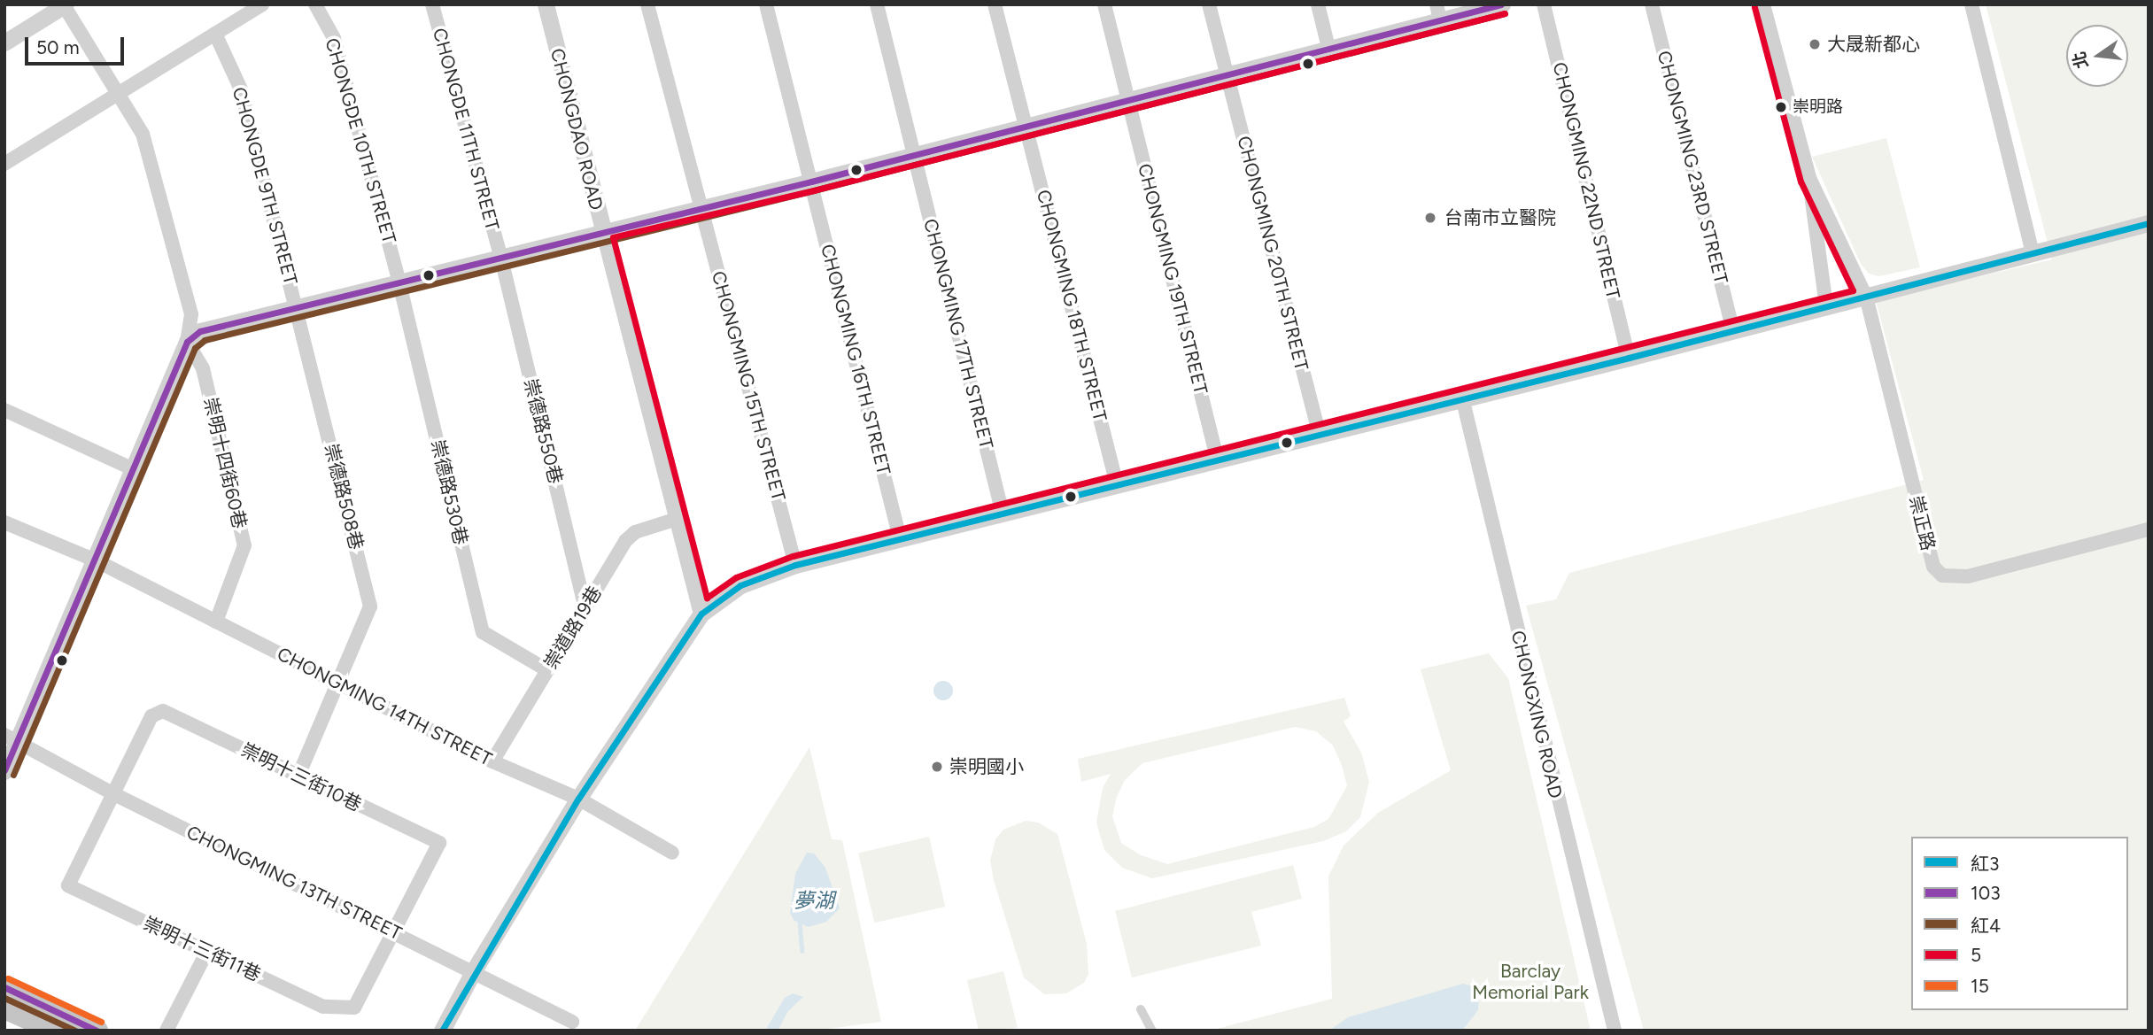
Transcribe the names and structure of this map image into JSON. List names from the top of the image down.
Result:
{
  "streets": {
    "street": [
      "CHONGDE 11TH STREET",
      "CHONGDAO ROAD",
      "CHONGDE 10TH STREET",
      "CHONGMING 23RD STREET",
      "CHONGMING 22ND STREET",
      "CHONGDE 9TH STREET",
      "CHONGMING 20TH STREET",
      "CHONGMING 19TH STREET",
      "CHONGMING 18TH STREET",
      "CHONGMING 17TH STREET",
      "CHONGMING 16TH STREET",
      "CHONGMING 15TH STREET",
      "崇德路550巷",
      "崇明十四街60巷",
      "崇德路530巷",
      "崇德路508巷",
      "崇正路",
      "崇道路19巷",
      "CHONGMING 14TH STREET",
      "CHONGXING ROAD",
      "崇明十三街10巷",
      "CHONGMING 13TH STREET",
      "崇明十三街11巷"
    ]
  },
  "crossings": [
    ["CHONGDE 11TH STREET", "崇德路550巷"],
    ["CHONGDAO ROAD", "崇道路19巷"],
    ["CHONGDE 10TH STREET", "崇德路530巷"],
    ["CHONGDE 9TH STREET", "崇德路508巷"],
    ["崇德路550巷", "崇道路19巷"],
    ["崇明十四街60巷", "CHONGMING 14TH STREET"],
    ["崇德路530巷", "崇道路19巷"],
    ["崇德路508巷", "CHONGMING 14TH STREET"],
    ["崇德路508巷", "崇明十三街10巷"],
    ["崇道路19巷", "CHONGMING 14TH STREET"],
    ["崇明十三街10巷", "CHONGMING 13TH STREET"],
    ["崇明十三街10巷", "崇明十三街11巷"],
    ["CHONGMING 13TH STREET", "崇明十三街11巷"]
  ],
  "water": ["夢湖"],
  "parks": ["Barclay Memorial Park"],
  "places": [
    "大晟新都心",
    "崇明路",
    "台南市立醫院",
    "崇明國小"
  ],
  "lines": [
    "transit line 103",
    "transit line 5",
    "transit line 紅4",
    "transit line 紅3",
    "transit line 15"
  ],
  "legend": [
    "紅3",
    "103",
    "紅4",
    "5",
    "15"
  ],
  "scale_bar": "50 m",
  "north": "left"
}
